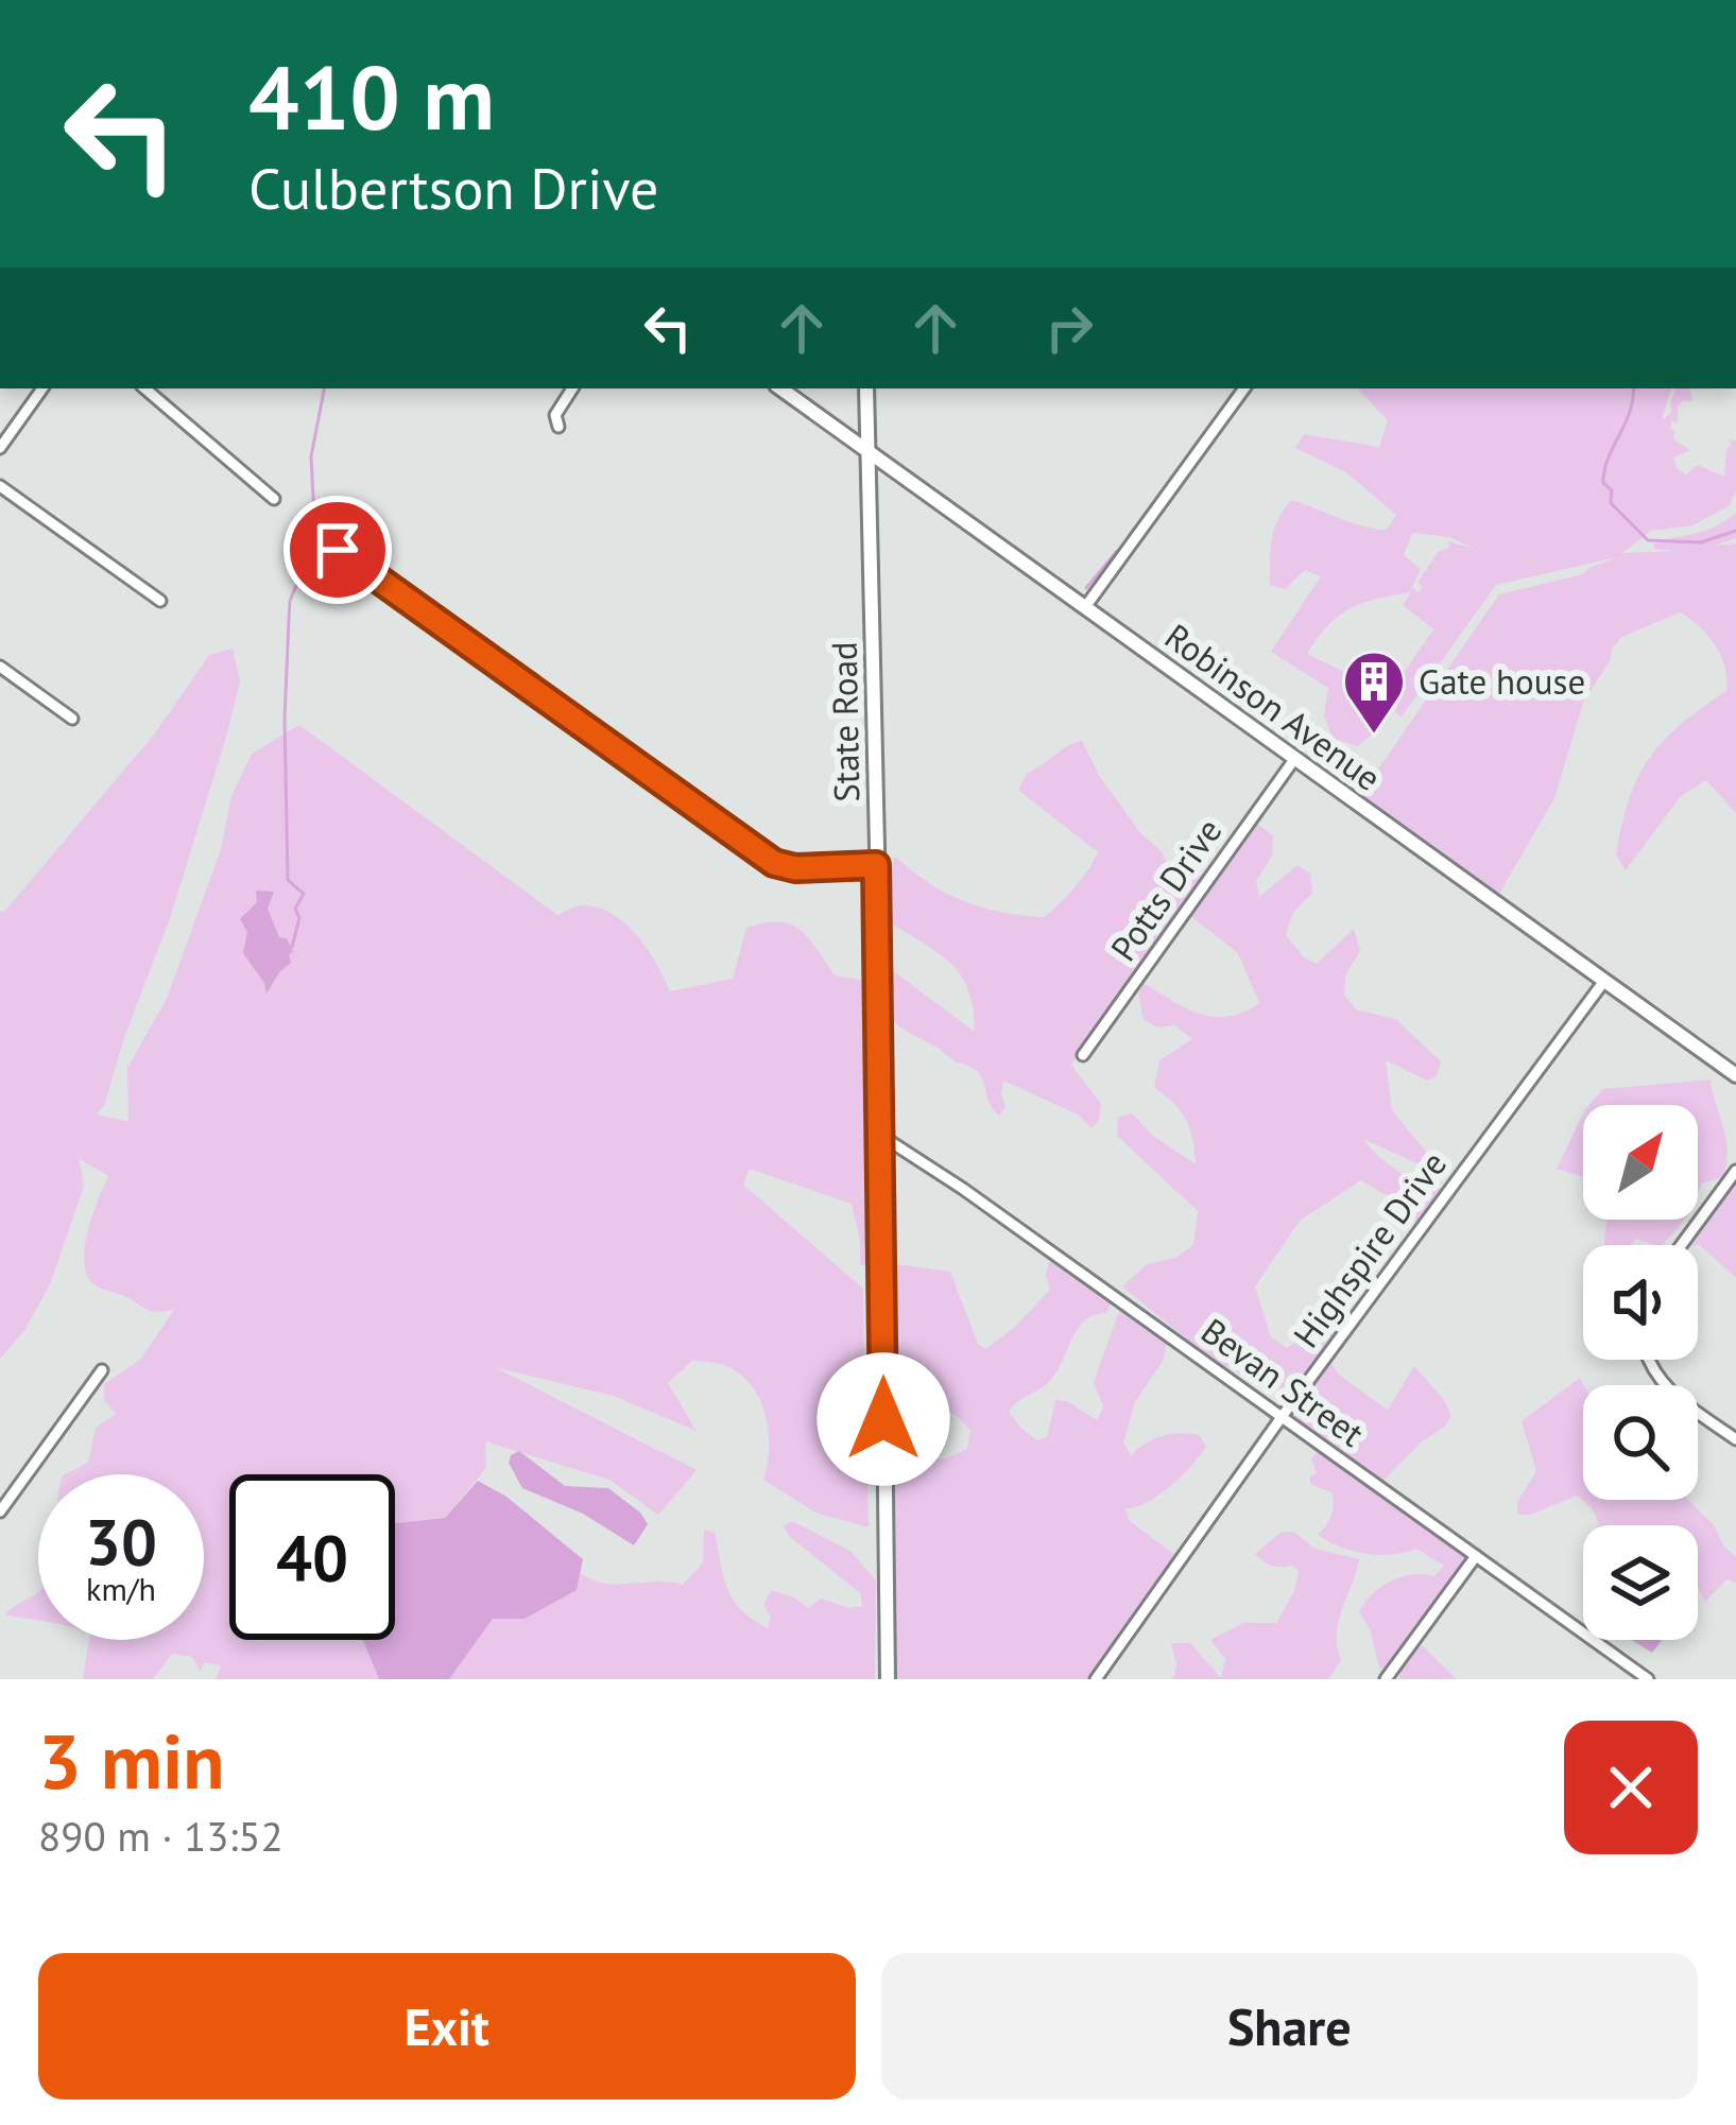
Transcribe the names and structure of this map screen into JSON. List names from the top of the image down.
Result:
{
  "streets": {
    "street": [
      "Robinson Avenue",
      "State Road",
      "Potts Drive",
      "Highspire Drive",
      "Bevan Street"
    ]
  },
  "crossings": [
    ["Robinson Avenue", "State Road"],
    ["Robinson Avenue", "Potts Drive"],
    ["Robinson Avenue", "Highspire Drive"],
    ["State Road", "Bevan Street"],
    ["Highspire Drive", "Bevan Street"]
  ],
  "places": {
    "building": ["Gate house"]
  },
  "north": "top right",
  "page": {
    "turn": ["410 m", "Culbertson Drive"],
    "speed": "30 km/h",
    "limit": "40",
    "heading": ["3 min", "890 m · 13:52"],
    "buttons": ["Exit", "Share"]
  }
}
